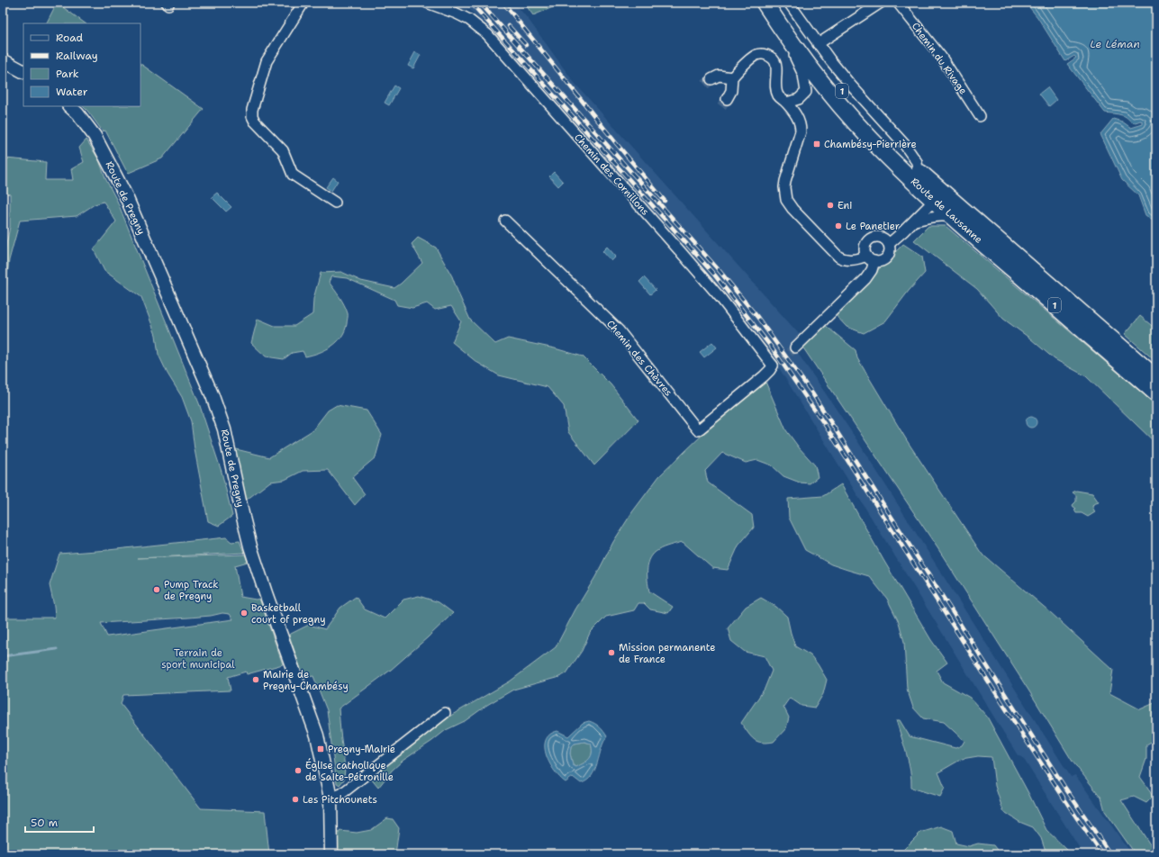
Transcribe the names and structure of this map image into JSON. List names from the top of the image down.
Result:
{
  "streets": {
    "main road": ["1", "Route de Lausanne"],
    "street": [
      "Chemin du Rivage",
      "Chemin des Cornillons",
      "Route de Pregny",
      "Chemin des Chèvres"
    ]
  },
  "crossings": [
    ["Chemin des Cornillons", "Chemin des Chèvres"]
  ],
  "water": ["Le Léman"],
  "parks": ["Terrain de sport municipal"],
  "places": {
    "transit": ["Chambésy-Pierrière", "Pregny-Mairie"],
    "other": [
      "Eni",
      "Le Panetier",
      "Pump Track de Pregny",
      "Basketball court of pregny",
      "Mission permanente de France",
      "Mairie de Pregny-Chambésy",
      "Église catholique de Saite-Pétronille",
      "Les Pitchounets"
    ]
  },
  "legend": [
    "Road",
    "Railway",
    "Park",
    "Water"
  ],
  "scale_bar": "50 m"
}
